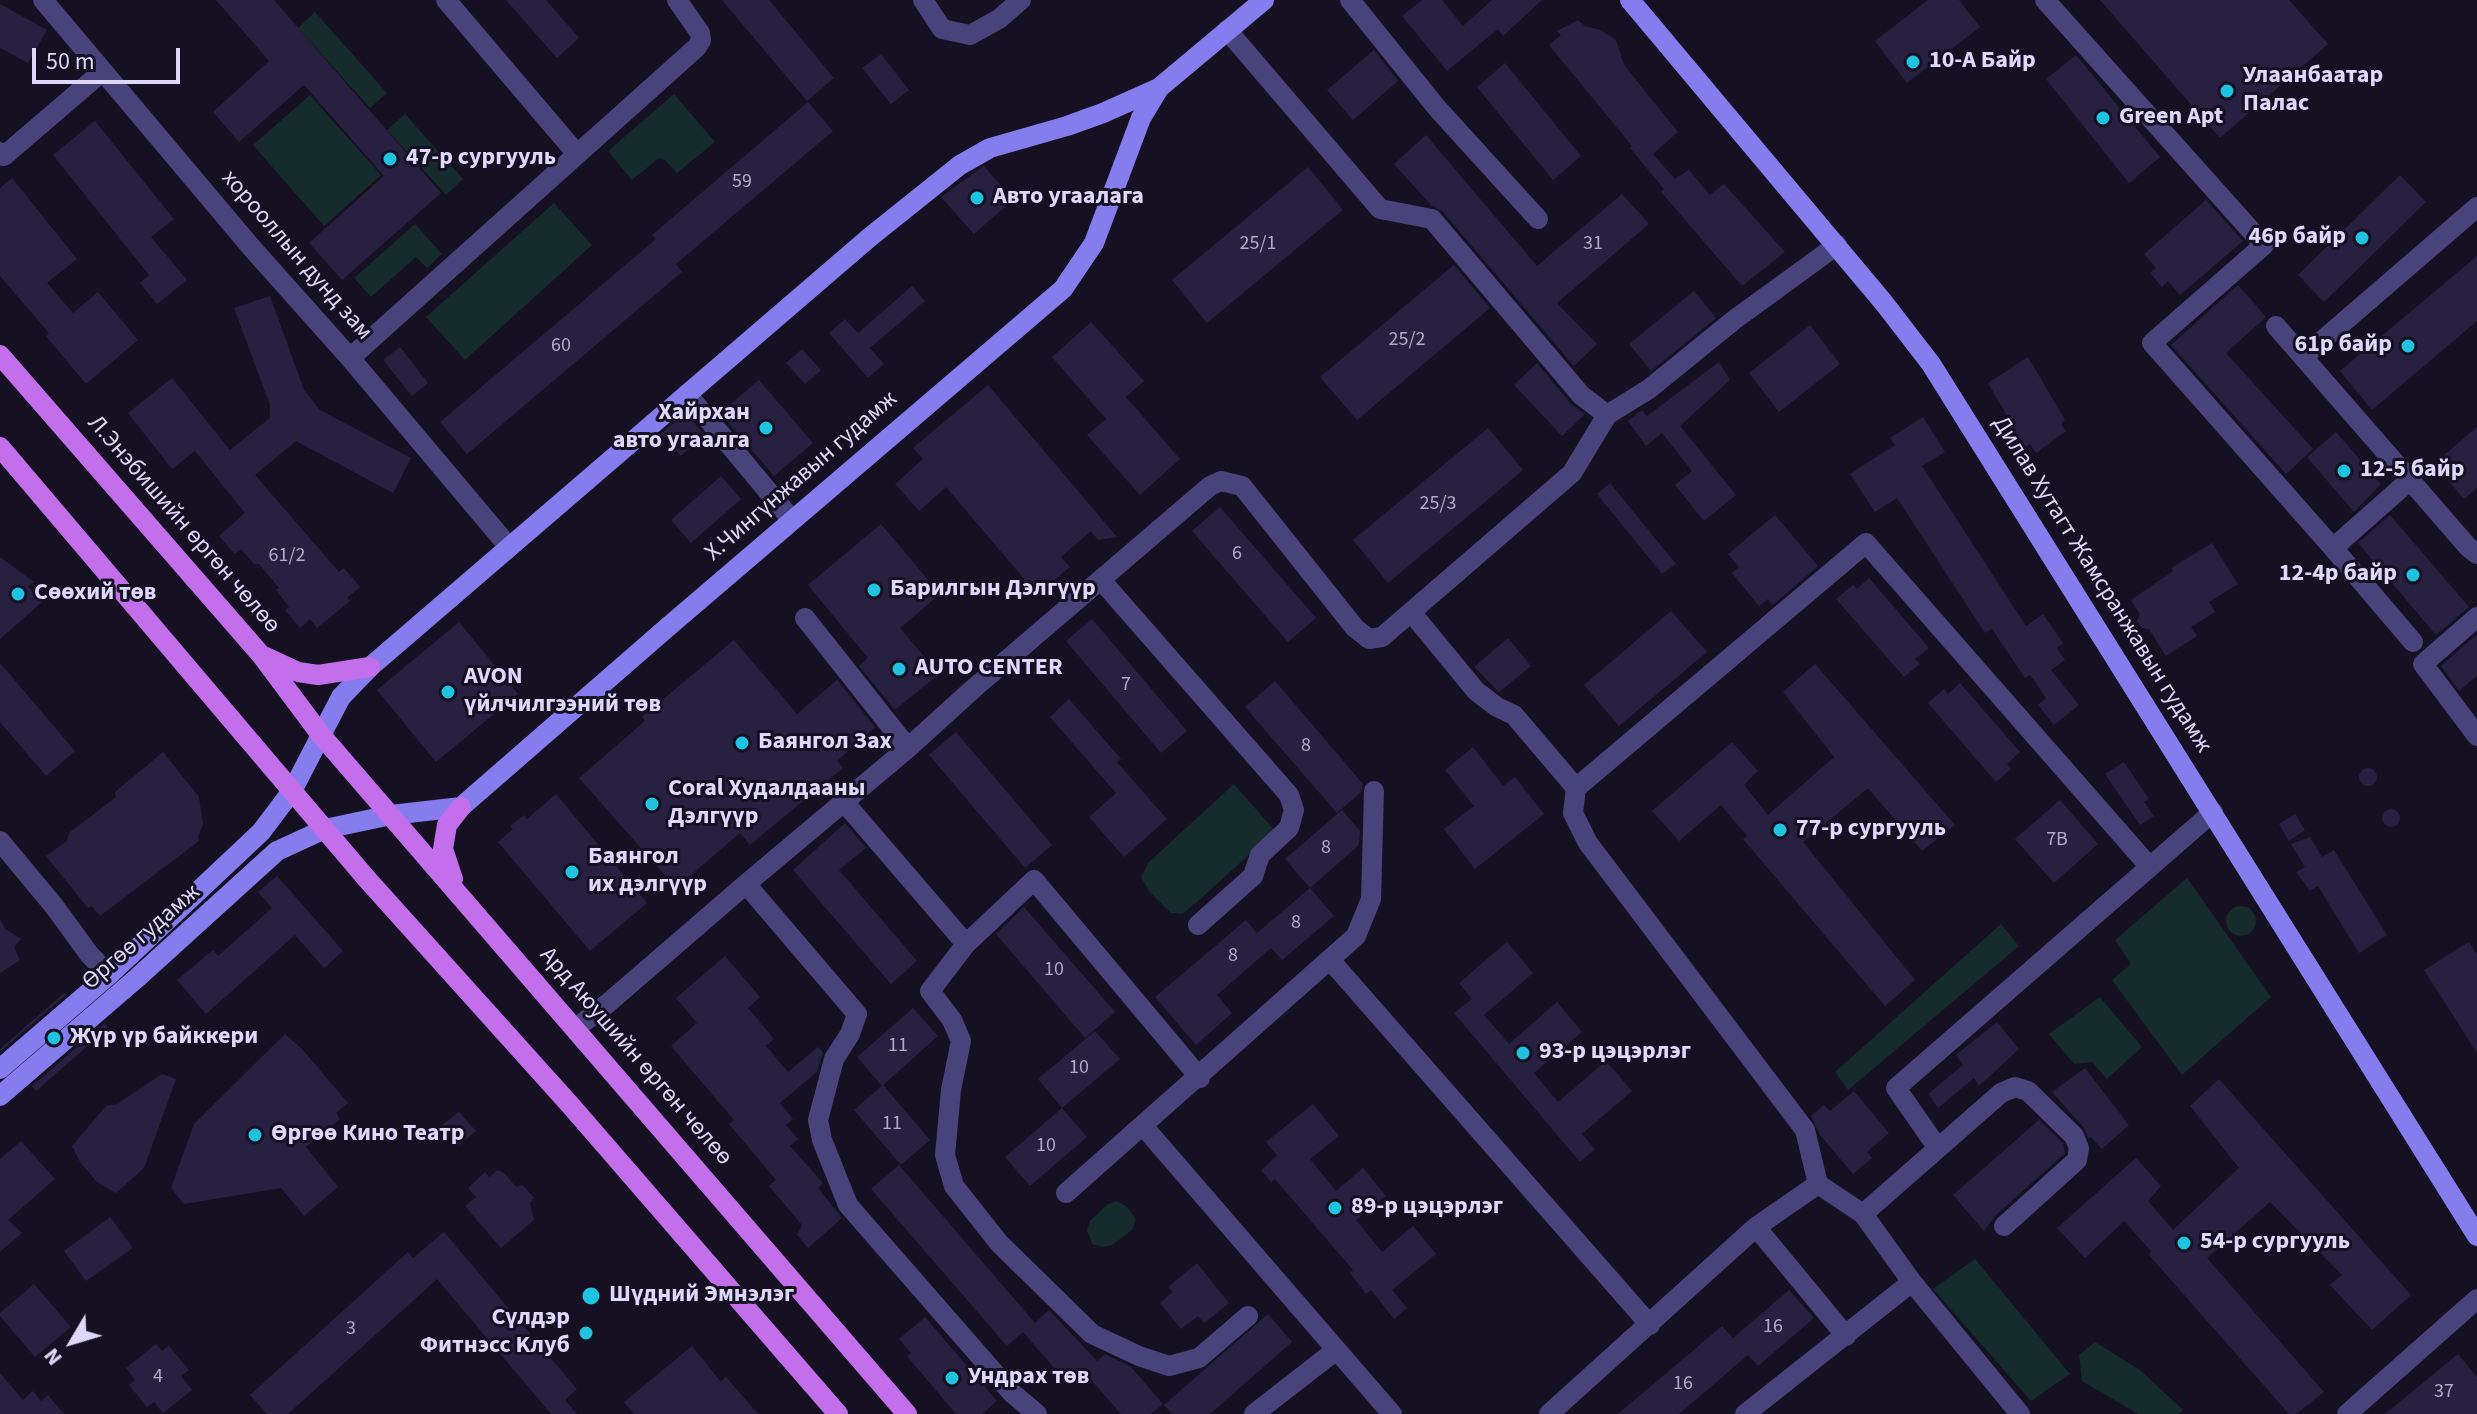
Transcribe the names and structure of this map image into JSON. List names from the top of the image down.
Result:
{
  "streets": {
    "main road": [
      "Х.Чингүнжавын гудамж",
      "Л.Энэбишийн өргөн чөлөө",
      "Дилав Хутагт Жамсранжавын гудамж",
      "Өргөө гудамж",
      "Ард Аюушийн өргөн чөлөө"
    ],
    "street": ["хорооллын дунд зам"]
  },
  "crossings": [
    ["хорооллын дунд зам", "Х.Чингүнжавын гудамж"],
    ["Х.Чингүнжавын гудамж", "Л.Энэбишийн өргөн чөлөө"],
    ["Х.Чингүнжавын гудамж", "Өргөө гудамж"],
    ["Х.Чингүнжавын гудамж", "Ард Аюушийн өргөн чөлөө"],
    ["Л.Энэбишийн өргөн чөлөө", "Өргөө гудамж"],
    ["Л.Энэбишийн өргөн чөлөө", "Ард Аюушийн өргөн чөлөө"],
    ["Өргөө гудамж", "Ард Аюушийн өргөн чөлөө"]
  ],
  "places": [
    "10-A Байр",
    "Улаанбаатар Палас",
    "Green Apt",
    "47-р сургууль",
    "Авто угаалага",
    "46р байр",
    "61р байр",
    "Хайрхан авто угаалга",
    "12-5 байр",
    "12-4р байр",
    "Барилгын Дэлгүүр",
    "Сөөхий төв",
    "AUTO CENTER",
    "AVON үйлчилгээний төв",
    "Баянгол Зах",
    "Coral Худалдааны Дэлгүүр",
    "77-р сургууль",
    "Баянгол их дэлгүүр",
    "Жүр үр байккери",
    "93-р цэцэрлэг",
    "Өргөө Кино Театр",
    "89-р цэцэрлэг",
    "54-р сургууль",
    "Шүдний Эмнэлэг",
    "Сүлдэр Фитнэсс Kлуб",
    "Ундрах төв"
  ],
  "house_numbers": [
    "59",
    "25/1",
    "31",
    "25/2",
    "60",
    "25/3",
    "6",
    "61/2",
    "7",
    "8",
    "7В",
    "8",
    "8",
    "8",
    "10",
    "11",
    "10",
    "11",
    "10",
    "16",
    "3",
    "4",
    "16",
    "37"
  ],
  "scale_bar": "50 m",
  "north": "bottom left"
}
